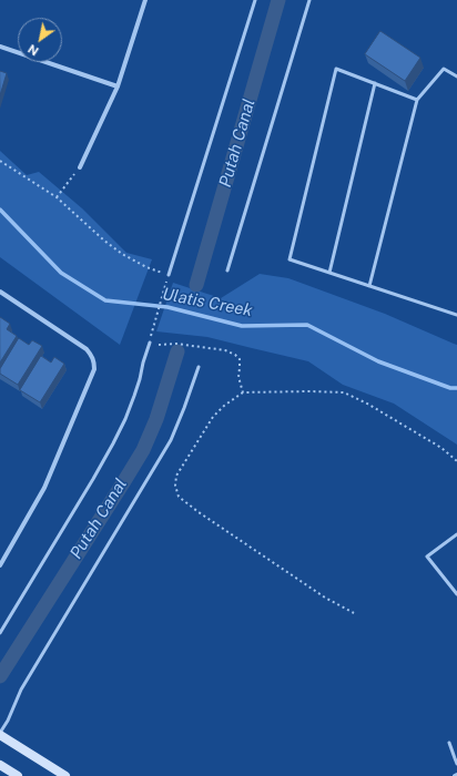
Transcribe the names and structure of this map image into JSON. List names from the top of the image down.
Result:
{
  "water": ["Putah Canal", "Ulatis Creek"],
  "north": "bottom left"
}
